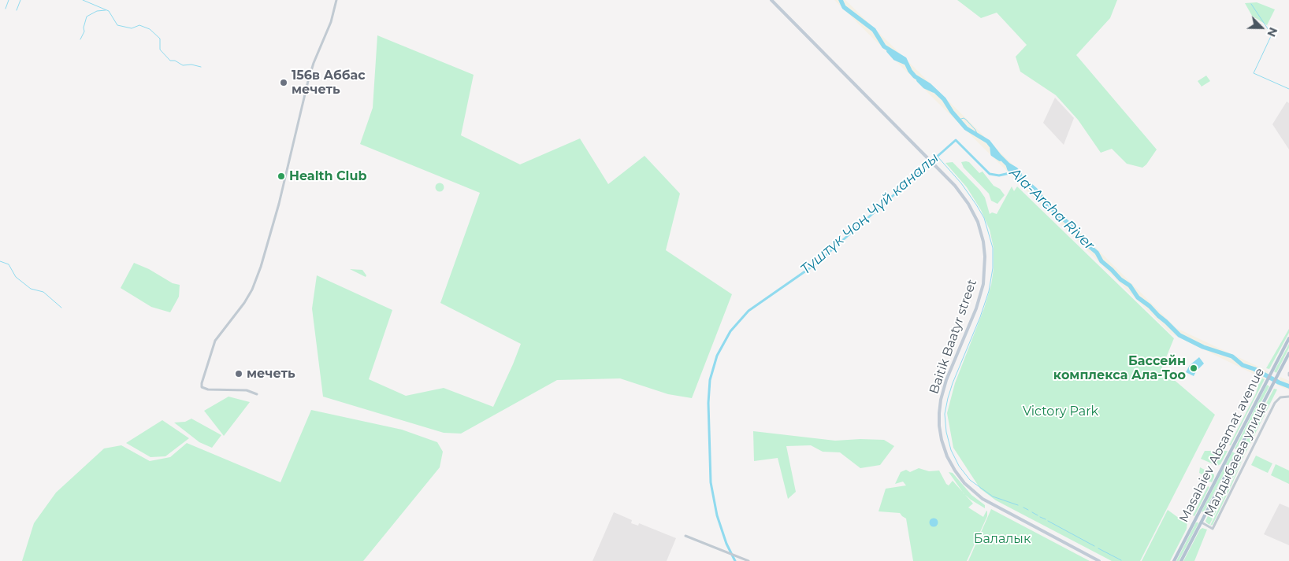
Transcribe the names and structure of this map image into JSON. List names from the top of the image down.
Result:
{
  "streets": {
    "main road": ["Baitik Baatyr street", "Masalaiev Absamat avenue"],
    "street": ["Малдыбаева улица"]
  },
  "crossings": [
    ["Masalaiev Absamat avenue", "Малдыбаева улица"]
  ],
  "water": ["Ala-Archa River", "Түштүк Чоң Чүй каналы"],
  "parks": ["Victory Park", "Балалык"],
  "places": [
    "156в Аббас мечеть",
    "Health Club",
    "Бассейн комплекса Ала-Тоо",
    "мечеть"
  ],
  "north": "bottom right"
}
